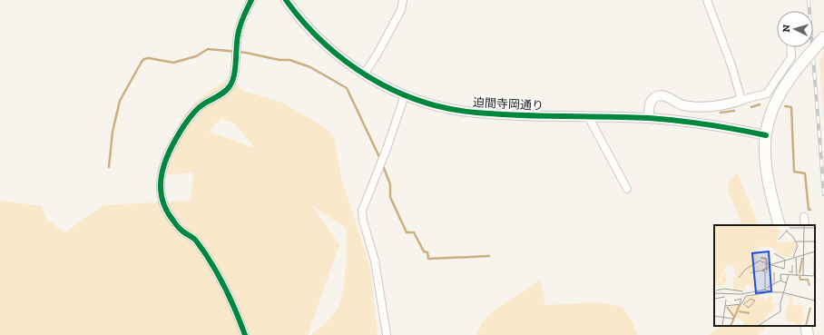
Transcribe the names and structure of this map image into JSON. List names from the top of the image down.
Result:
{
  "streets": {
    "street": ["迫間寺岡通り"]
  },
  "north": "left"
}
